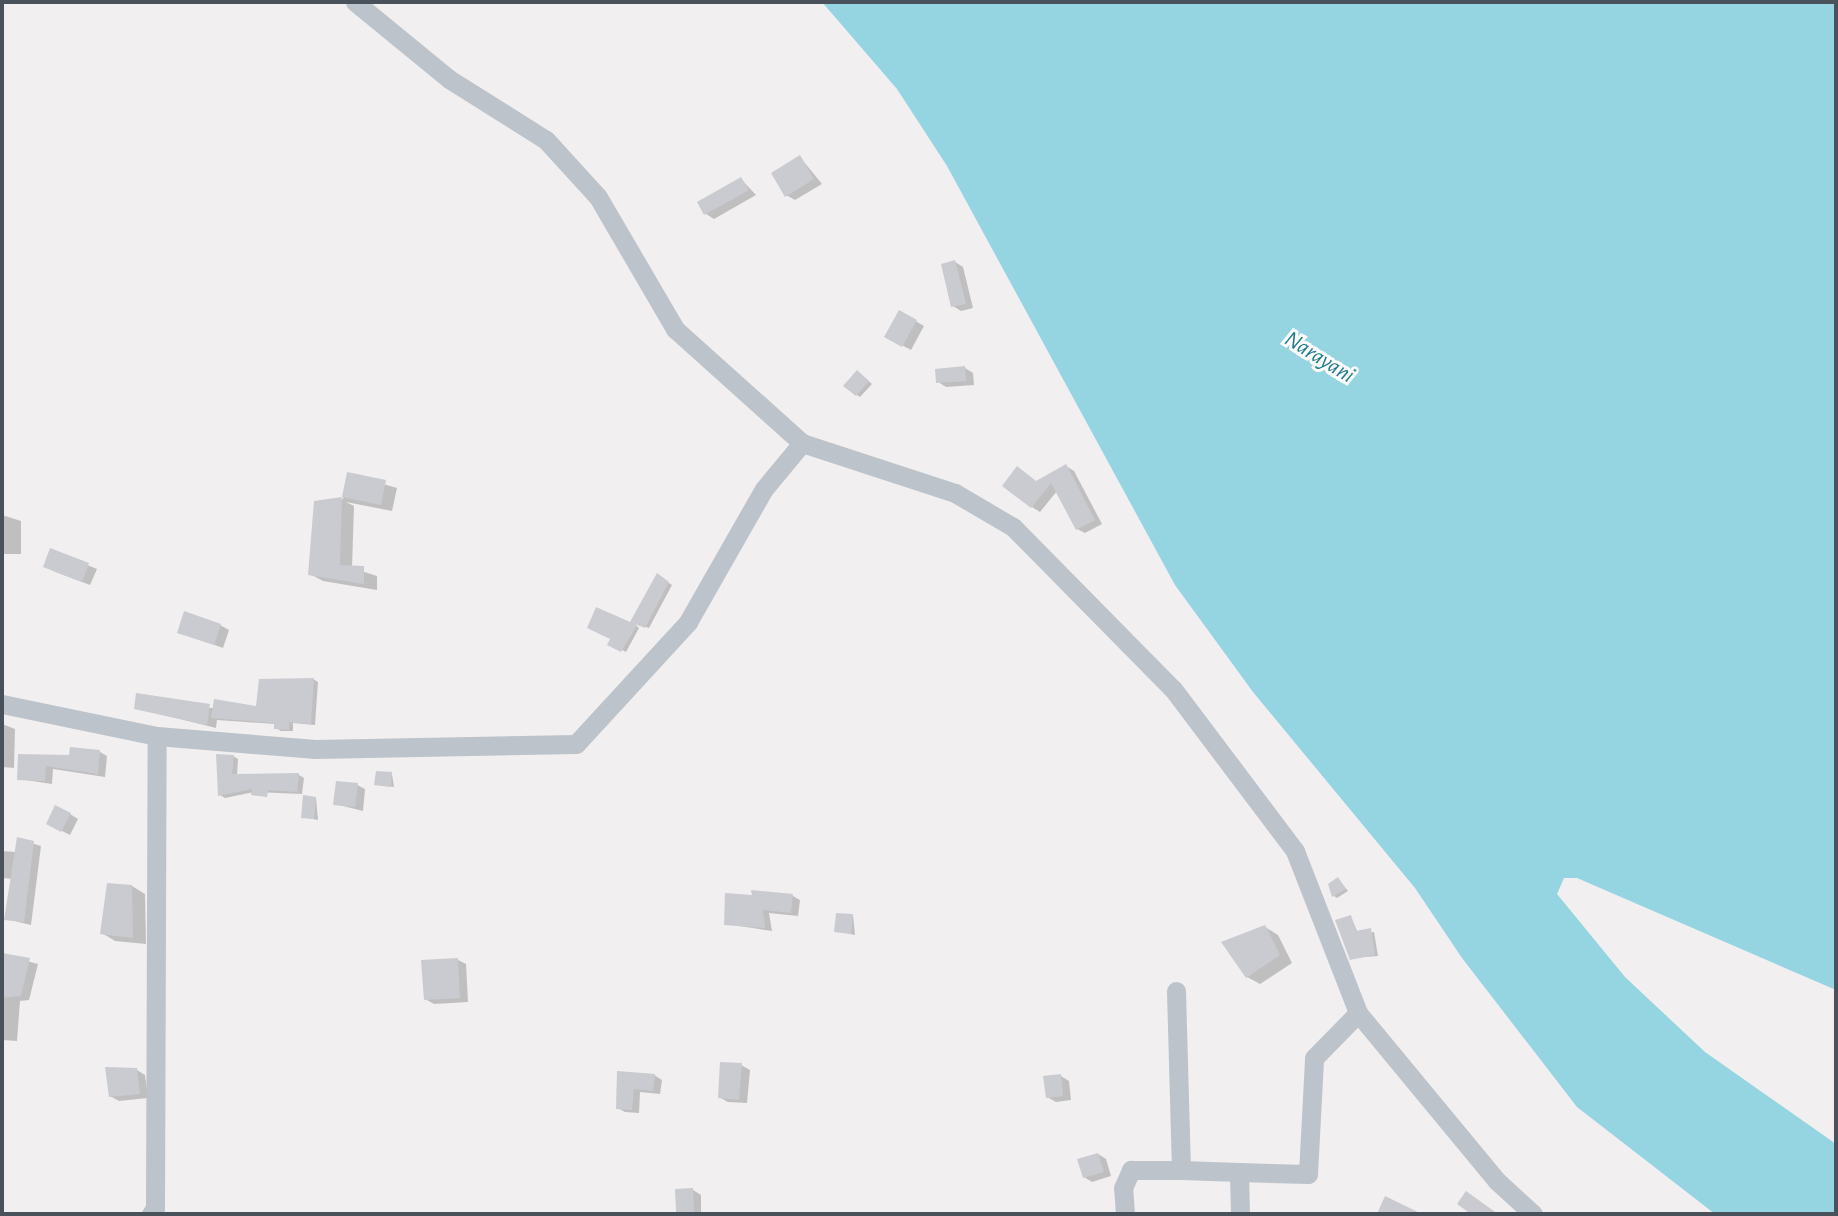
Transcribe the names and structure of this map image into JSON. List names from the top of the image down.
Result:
{
  "water": ["Narayani"]
}
